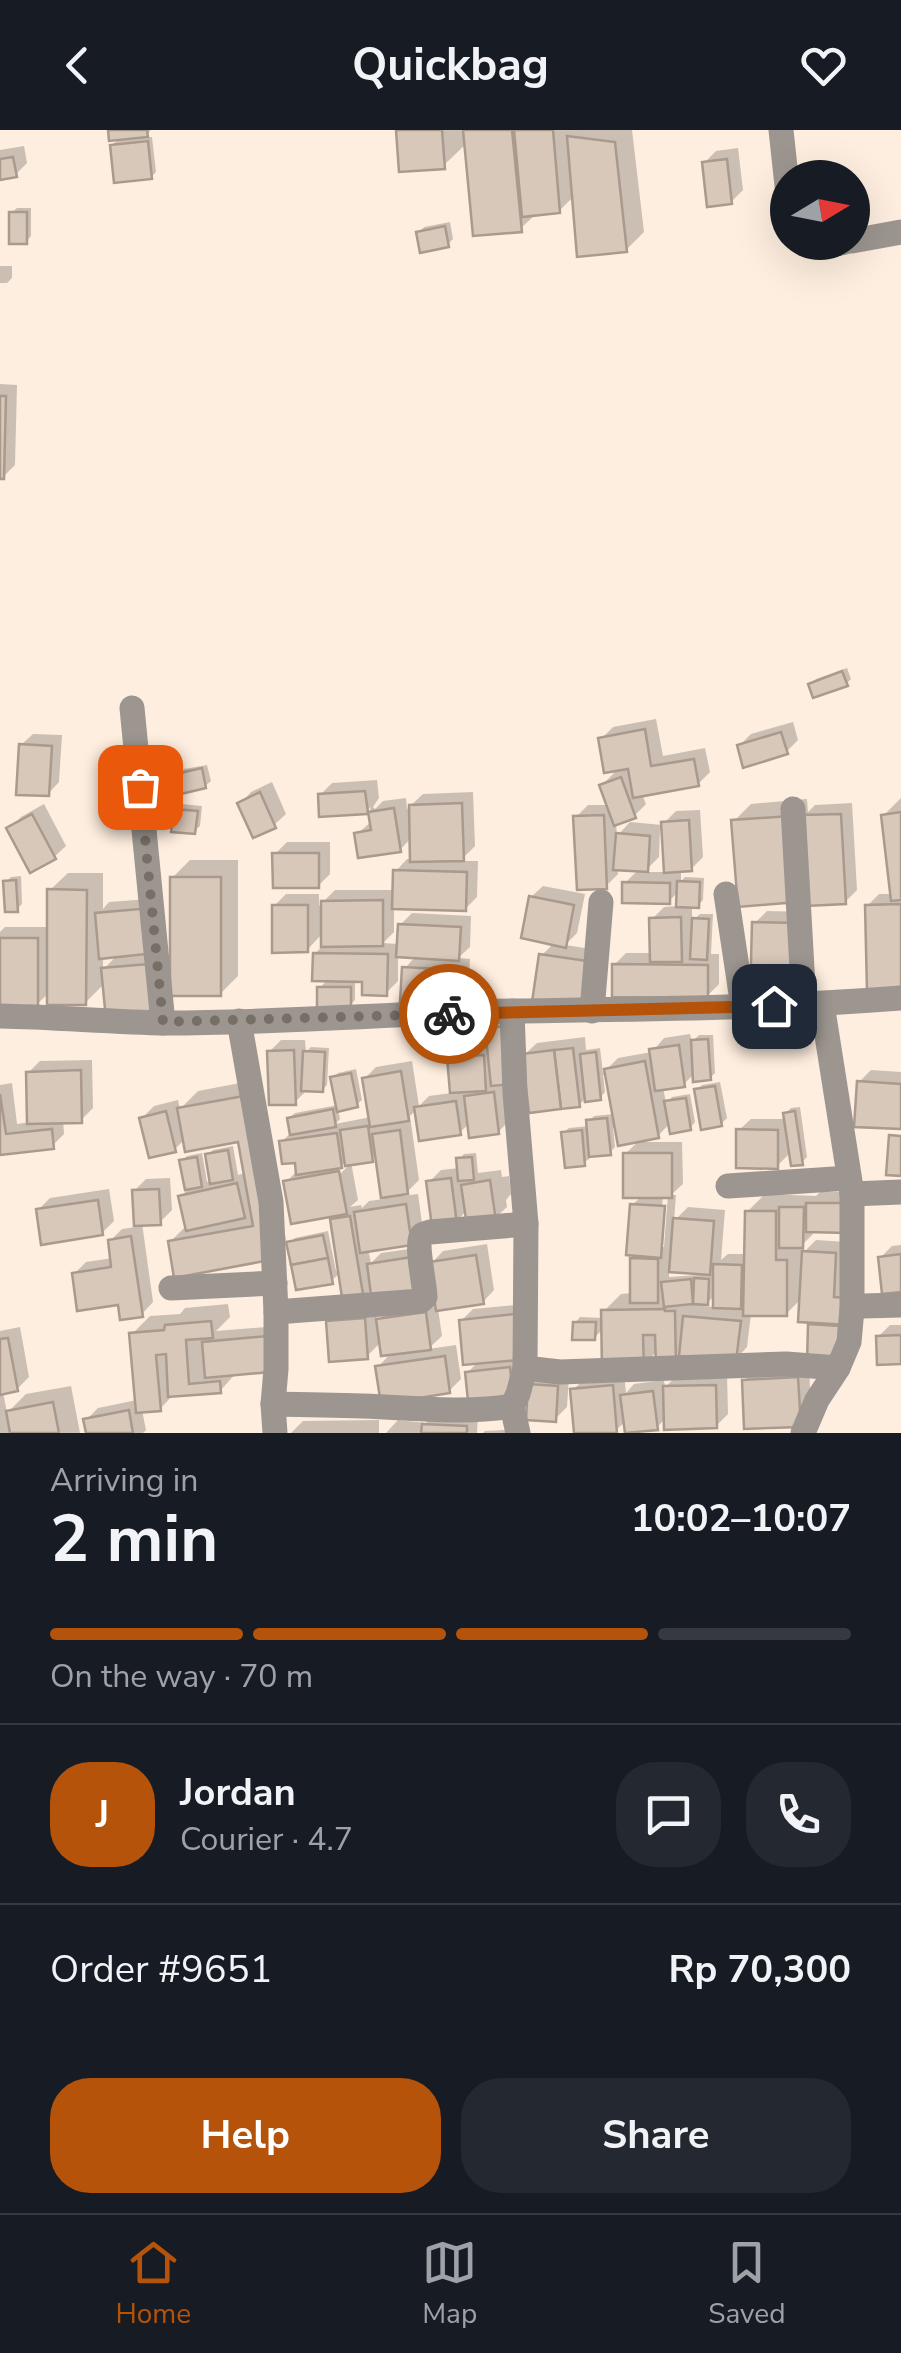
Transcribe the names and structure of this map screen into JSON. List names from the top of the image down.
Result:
{
  "north": "right",
  "page": {
    "header": "Quickbag",
    "heading": ["2 min", "Arriving in", "10:02–10:07"],
    "panel": [
      "Jordan",
      "Courier · 4.7",
      "Order #9651",
      "Rp 70,300"
    ],
    "bar": "On the way · 70 m",
    "round": "J",
    "buttons": ["Help", "Share"],
    "tabs": ["Home", "Map", "Saved"]
  }
}
